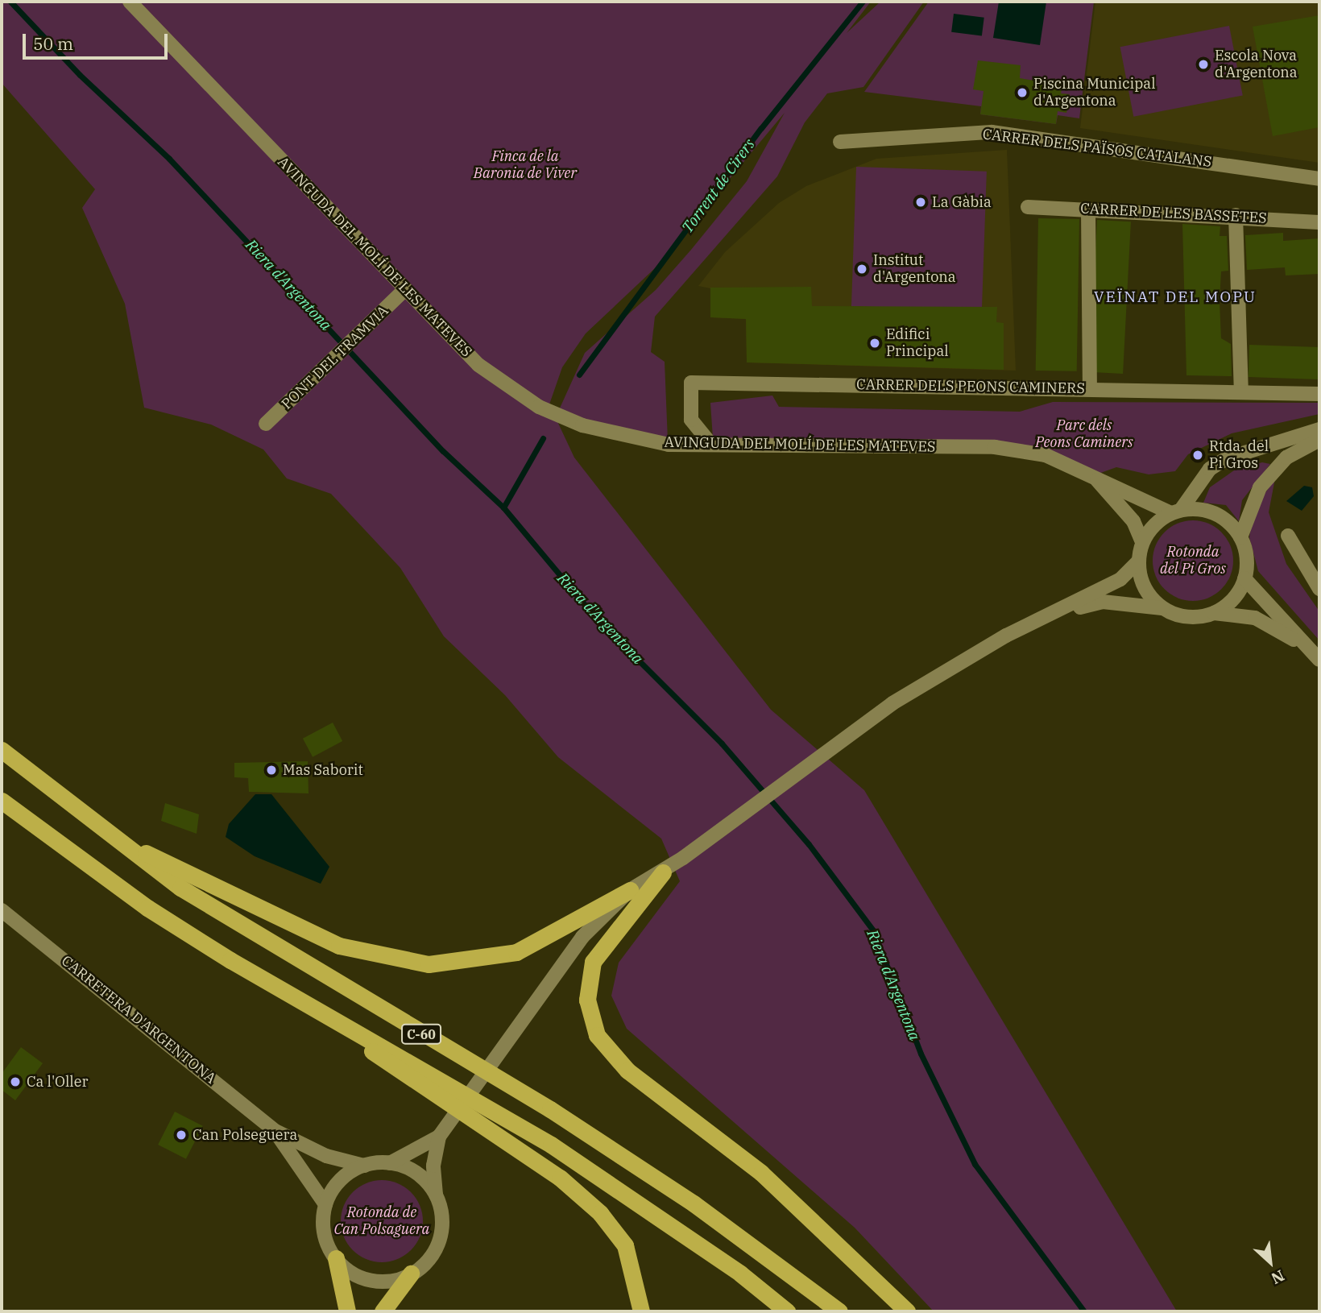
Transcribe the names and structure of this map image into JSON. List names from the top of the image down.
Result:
{
  "streets": {
    "highway": ["C-60"],
    "street": [
      "CARRER DELS PAÏSOS CATALANS",
      "CARRER DE LES BASSETES",
      "AVINGUDA DEL MOLÍ DE LES MATEVES",
      "PONT DEL TRAMVIA",
      "CARRER DELS PEONS CAMINERS",
      "CARRETERA D'ARGENTONA"
    ]
  },
  "crossings": [
    ["AVINGUDA DEL MOLÍ DE LES MATEVES", "PONT DEL TRAMVIA"],
    ["AVINGUDA DEL MOLÍ DE LES MATEVES", "CARRER DELS PEONS CAMINERS"]
  ],
  "districts": ["VEÏNAT DEL MOPU"],
  "water": ["Torrent de Cirers", "Riera d'Argentona"],
  "parks": [
    "Finca de la Baronia de Viver",
    "Parc dels Peons Caminers",
    "Rotonda del Pi Gros",
    "Rotonda de Can Polsaguera"
  ],
  "places": [
    "Escola Nova d'Argentona",
    "Piscina Municipal d'Argentona",
    "La Gàbia",
    "Institut d'Argentona",
    "Edifici Principal",
    "Rtda. del Pi Gros",
    "Mas Saborit",
    "Ca l'Oller",
    "Can Polseguera"
  ],
  "scale_bar": "50 m",
  "north": "bottom right"
}
